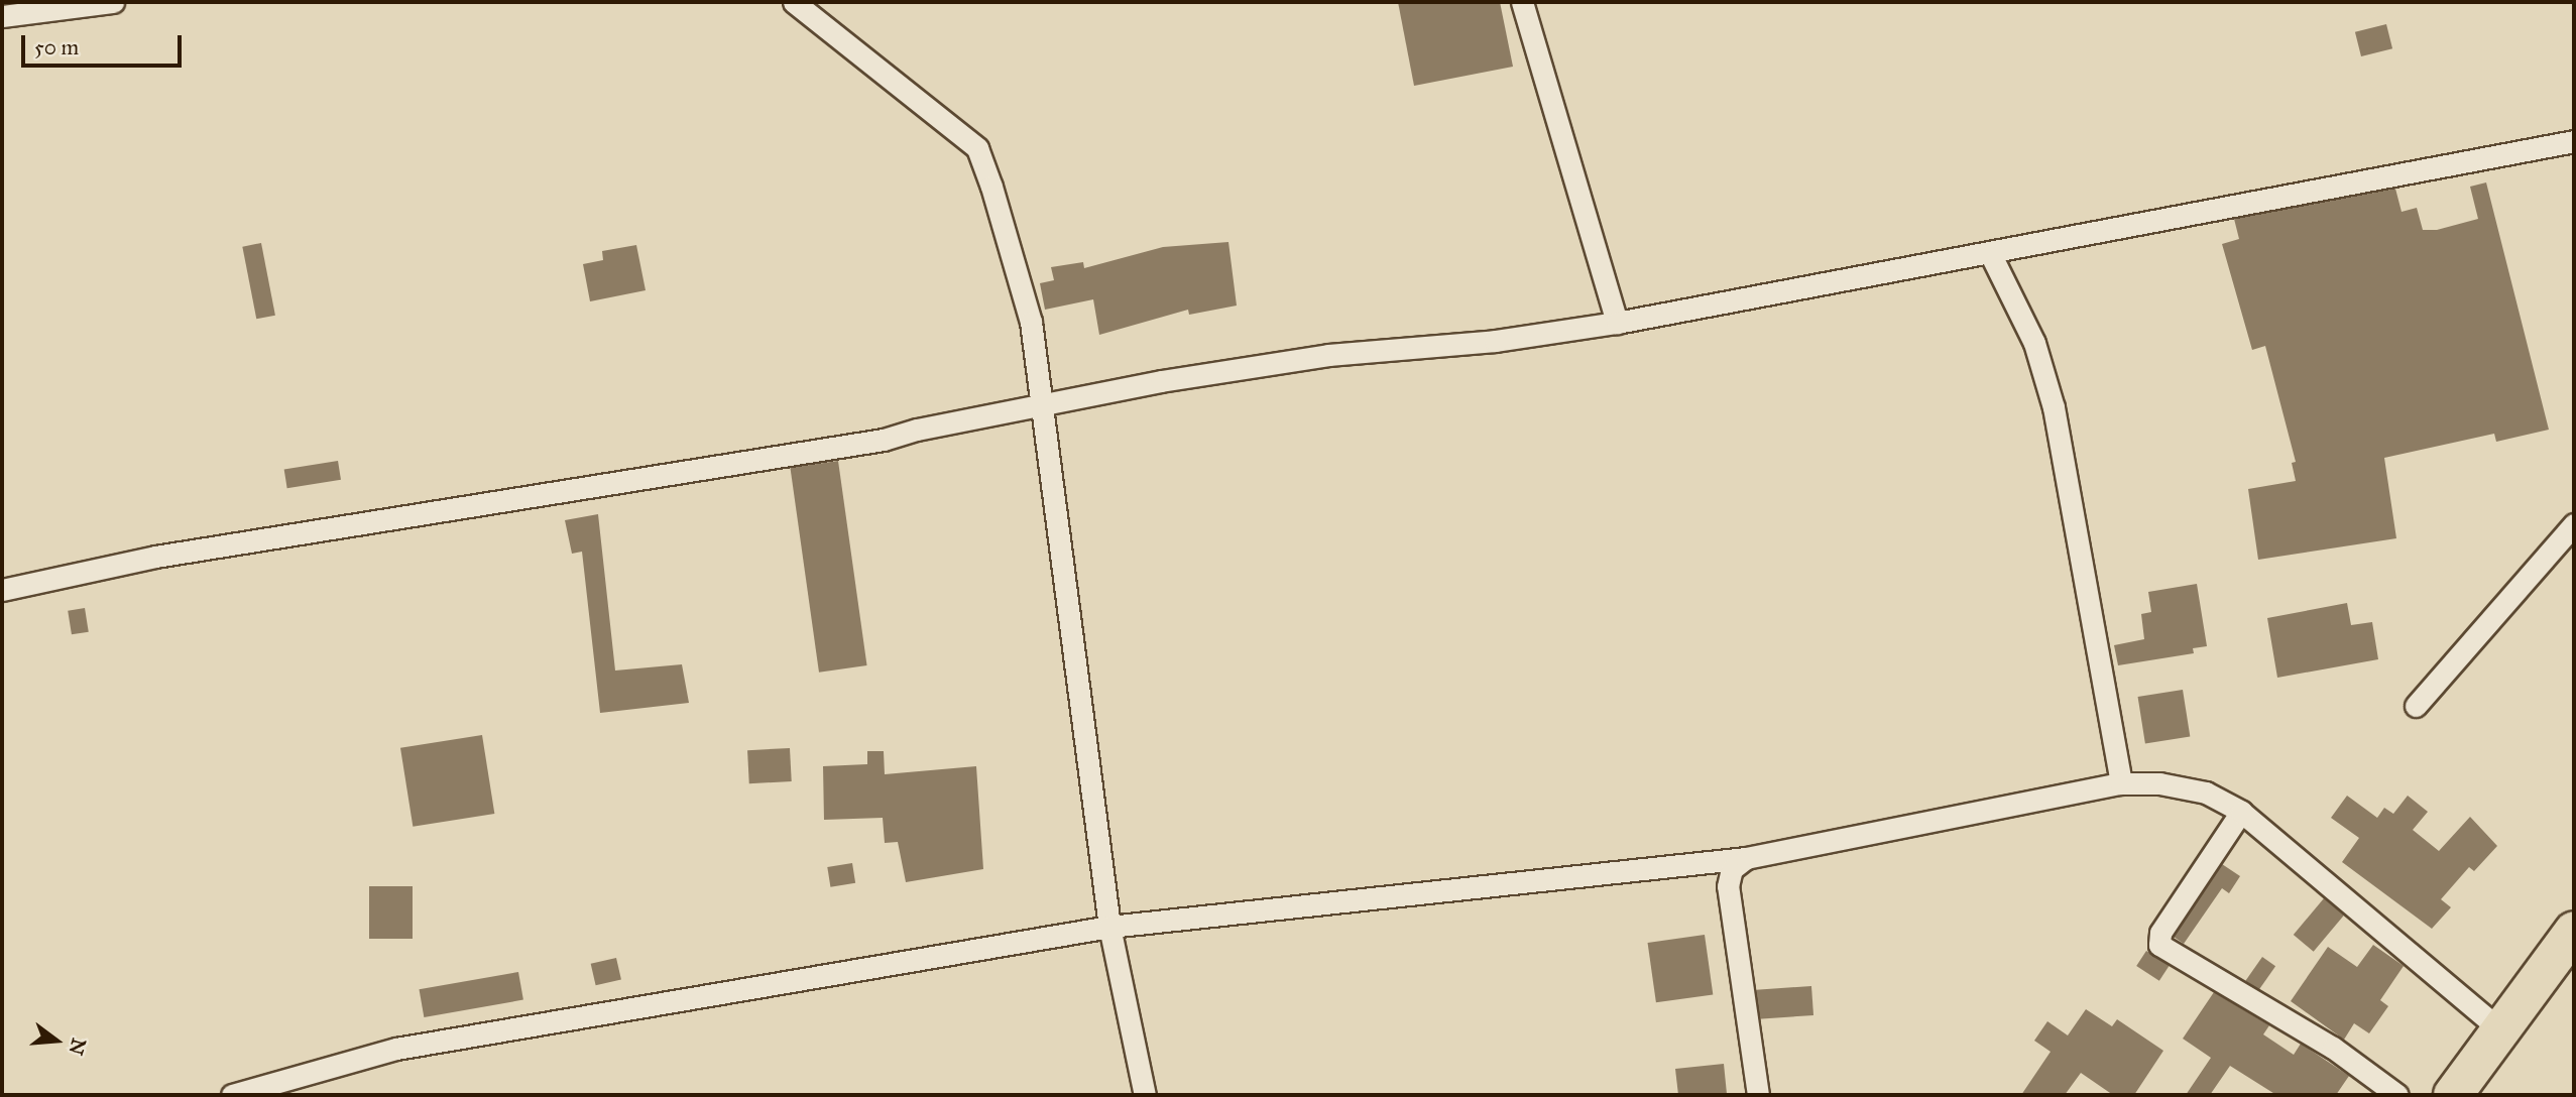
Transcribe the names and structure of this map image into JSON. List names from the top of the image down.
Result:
{
  "scale_bar": "50 m",
  "north": "right"
}
